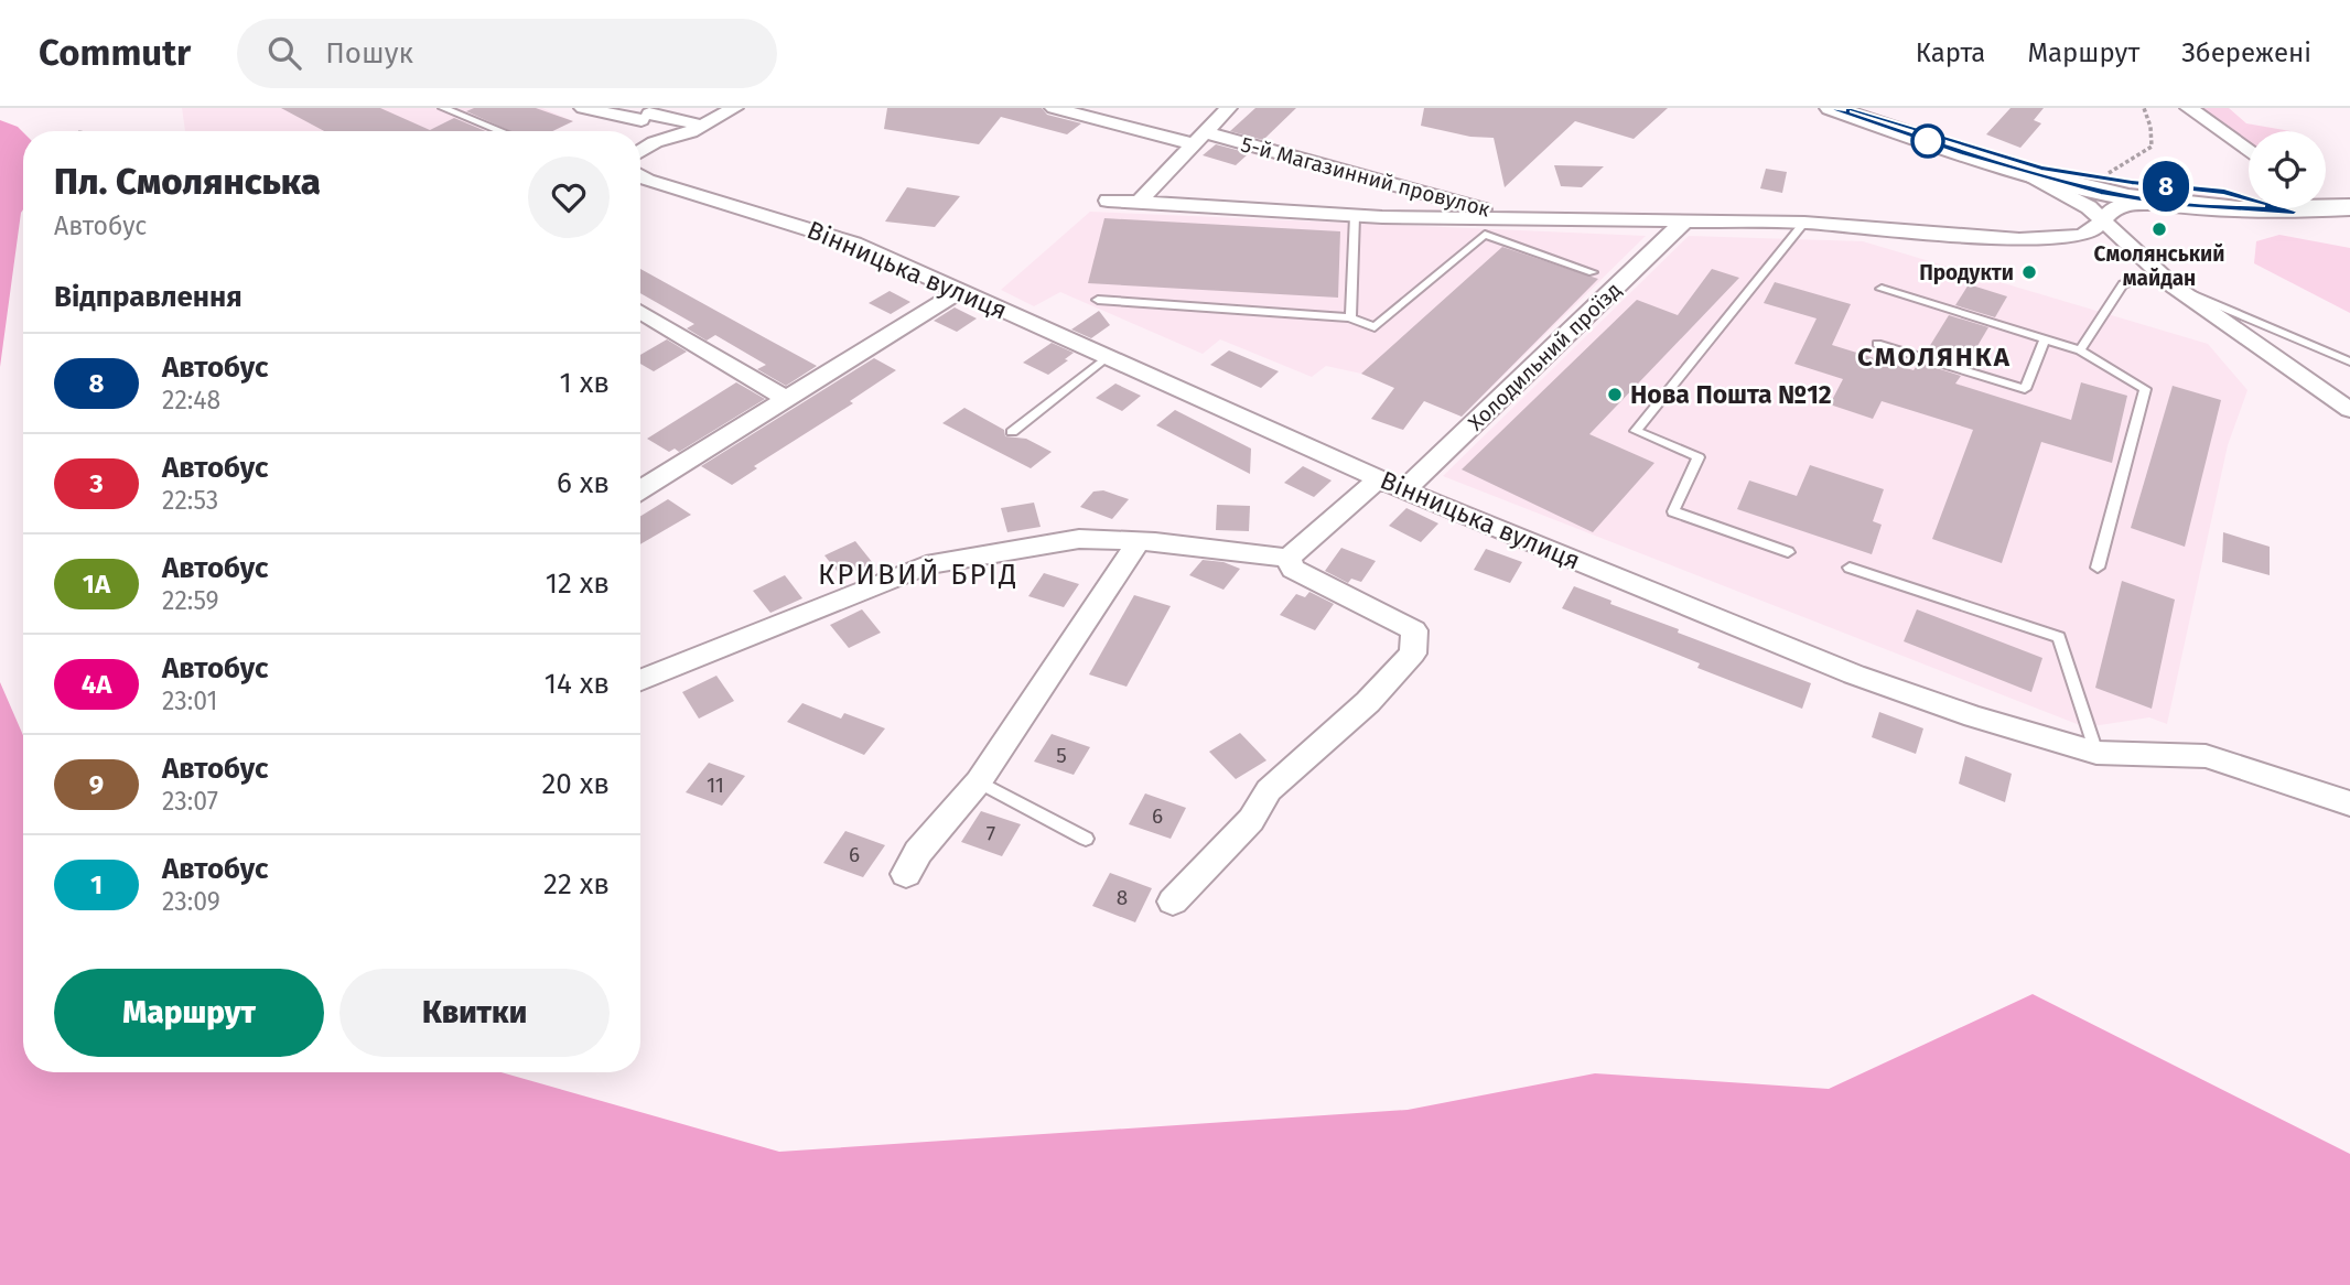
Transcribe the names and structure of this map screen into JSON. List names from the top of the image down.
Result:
{
  "streets": {
    "street": ["5-й Магазинний провулок", "Вінницька вулиця", "Холодильний проїзд"]
  },
  "crossings": [
    ["Вінницька вулиця", "Холодильний проїзд"]
  ],
  "districts": ["СМОЛЯНКА", "КРИВИЙ БРІД"],
  "places": ["Смолянський майдан", "Продукти", "Нова Пошта №12"],
  "lines": ["bus line 8"],
  "house_numbers": [
    "5",
    "11",
    "6",
    "7",
    "6",
    "8"
  ],
  "page": {
    "header": "Commutr",
    "search": "Пошук",
    "nav": ["Карта", "Маршрут", "Збережені"],
    "on_map": "8",
    "heading": [
      ["Пл. Смолянська", "Автобус"],
      "Відправлення"
    ],
    "list": [
      {
        "mark": "8",
        "name": "Автобус",
        "note": "22:48",
        "value": "1 хв"
      },
      {
        "mark": "3",
        "name": "Автобус",
        "note": "22:53",
        "value": "6 хв"
      },
      {
        "mark": "1А",
        "name": "Автобус",
        "note": "22:59",
        "value": "12 хв"
      },
      {
        "mark": "4А",
        "name": "Автобус",
        "note": "23:01",
        "value": "14 хв"
      },
      {
        "mark": "9",
        "name": "Автобус",
        "note": "23:07",
        "value": "20 хв"
      },
      {
        "mark": "1",
        "name": "Автобус",
        "note": "23:09",
        "value": "22 хв"
      }
    ],
    "buttons": ["Маршрут", "Квитки"]
  }
}
